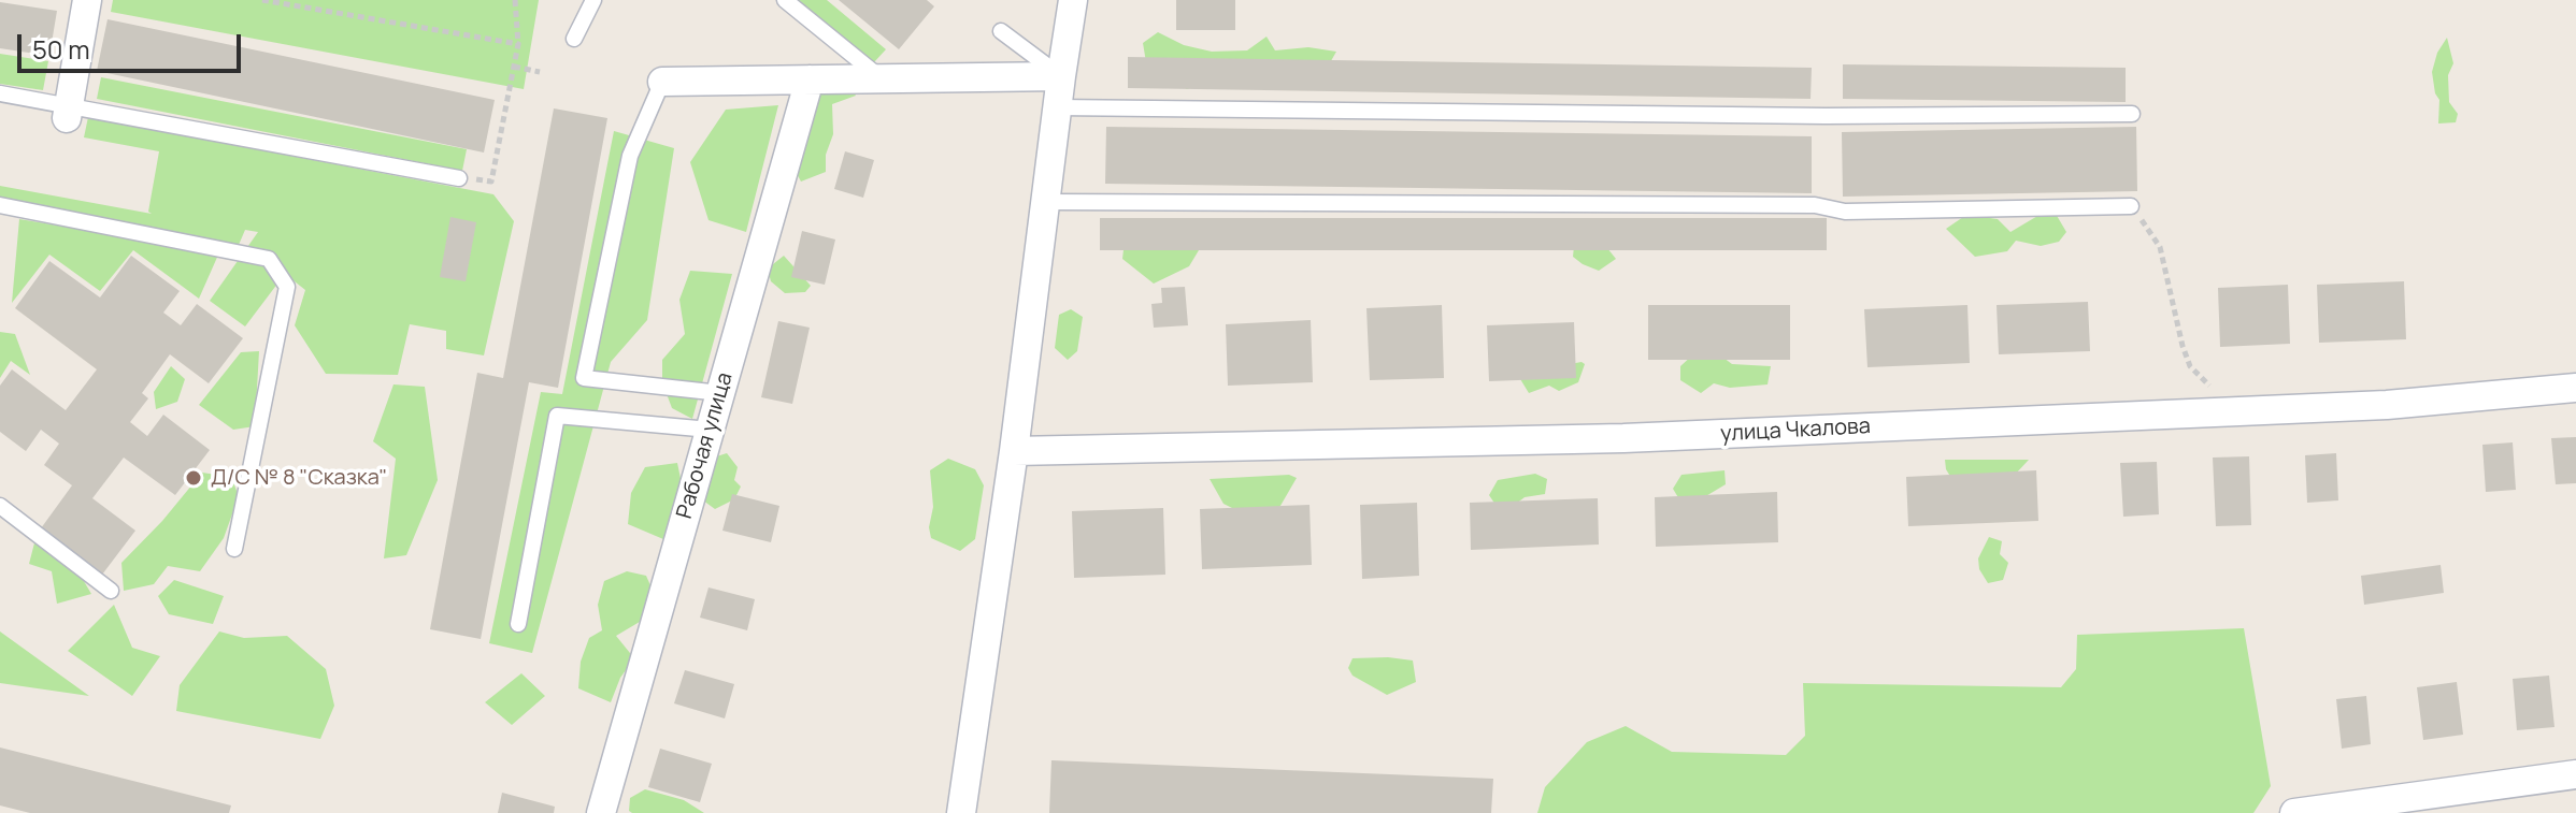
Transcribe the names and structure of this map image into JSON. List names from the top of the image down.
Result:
{
  "streets": {
    "street": ["улица Чкалова", "Рабочая улица"]
  },
  "places": ["Д/С № 8 \"Сказка\""],
  "scale_bar": "50 m"
}
